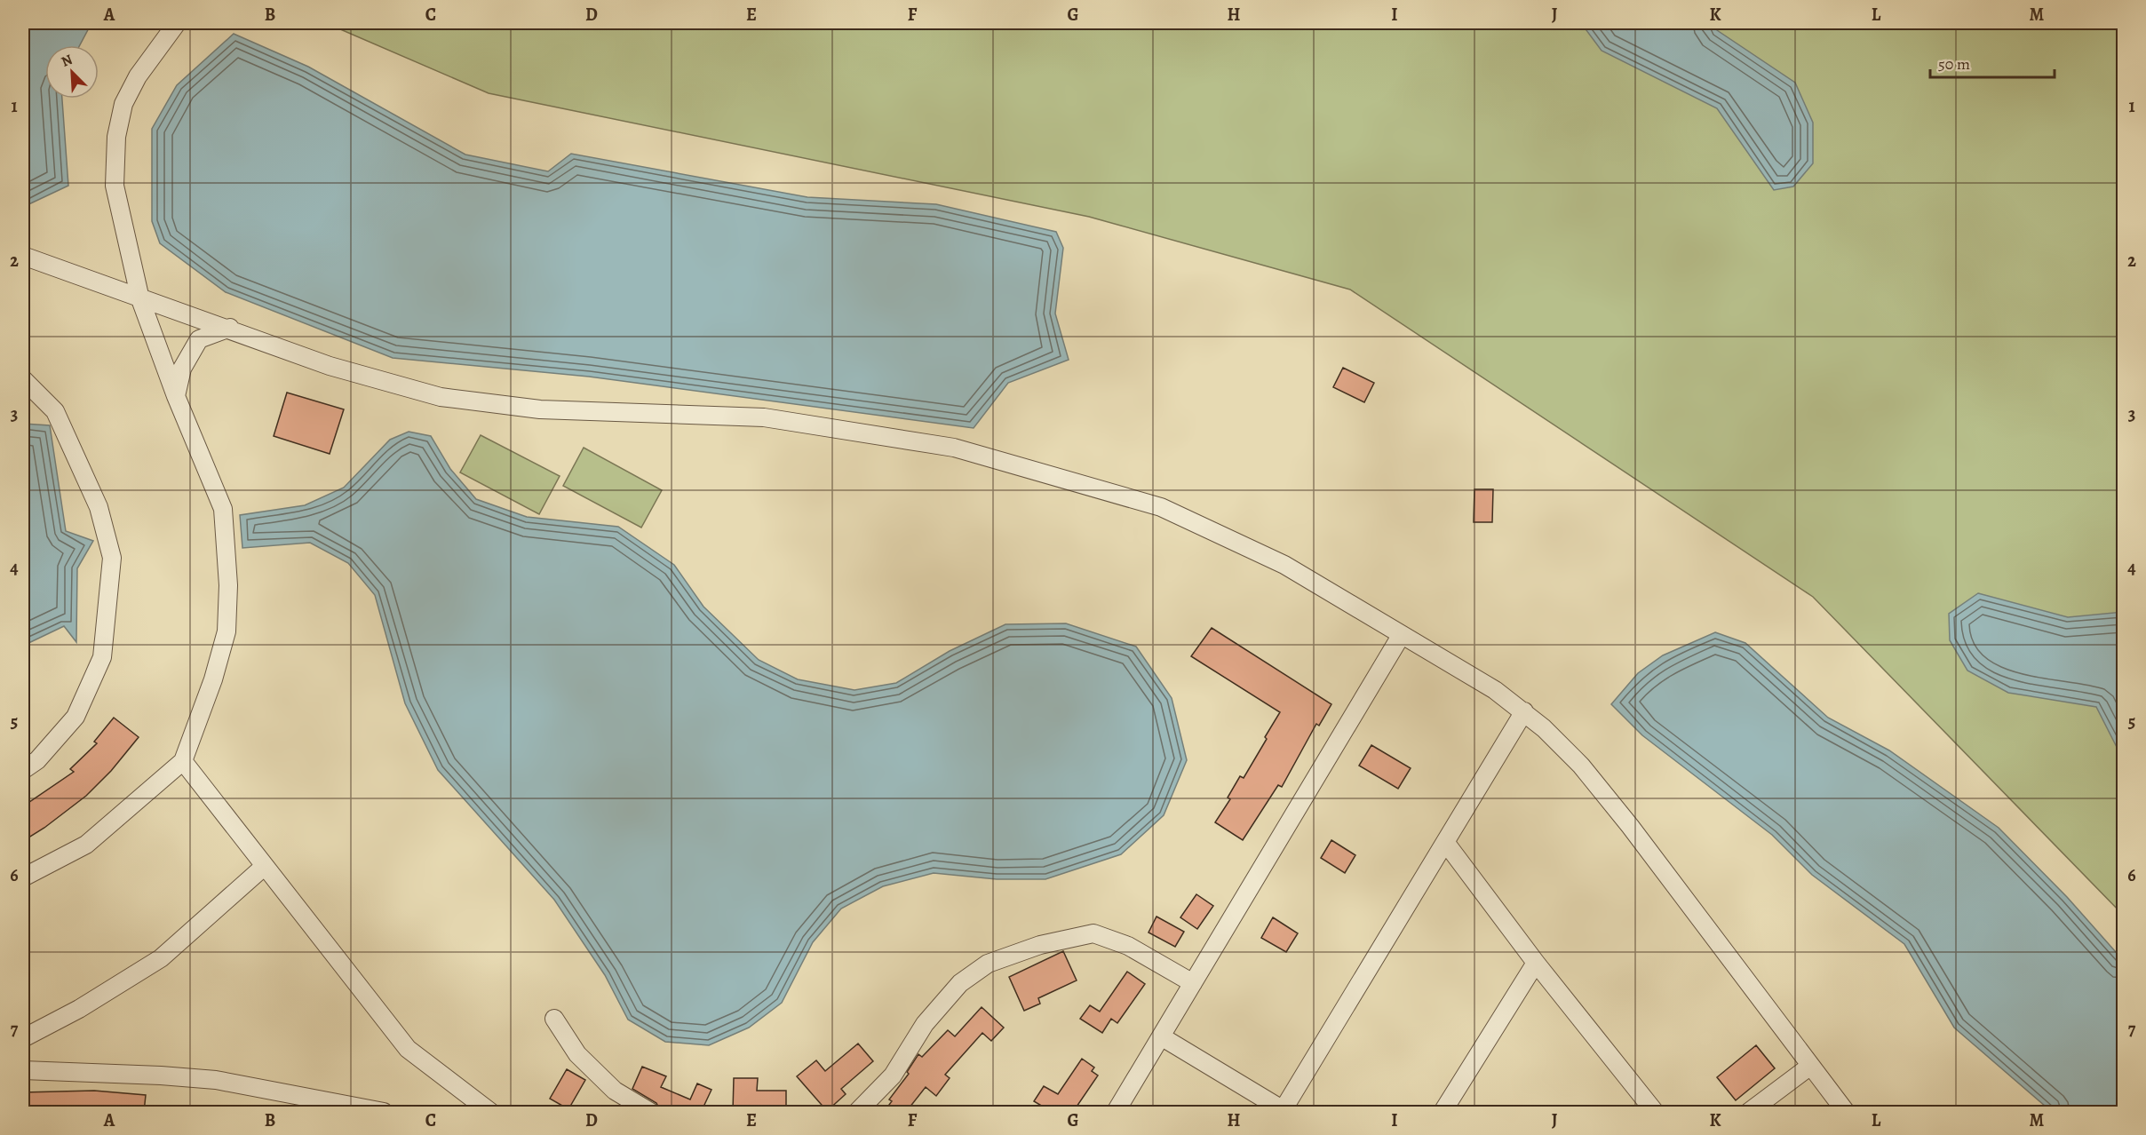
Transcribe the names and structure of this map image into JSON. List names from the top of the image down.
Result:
{
  "scale_bar": "50 m",
  "north": "top left",
  "grid": {
    "columns": [
      "A",
      "B",
      "C",
      "D",
      "E",
      "F",
      "G",
      "H",
      "I",
      "J",
      "K",
      "L",
      "M"
    ],
    "rows": [
      "1",
      "2",
      "3",
      "4",
      "5",
      "6",
      "7"
    ]
  }
}
